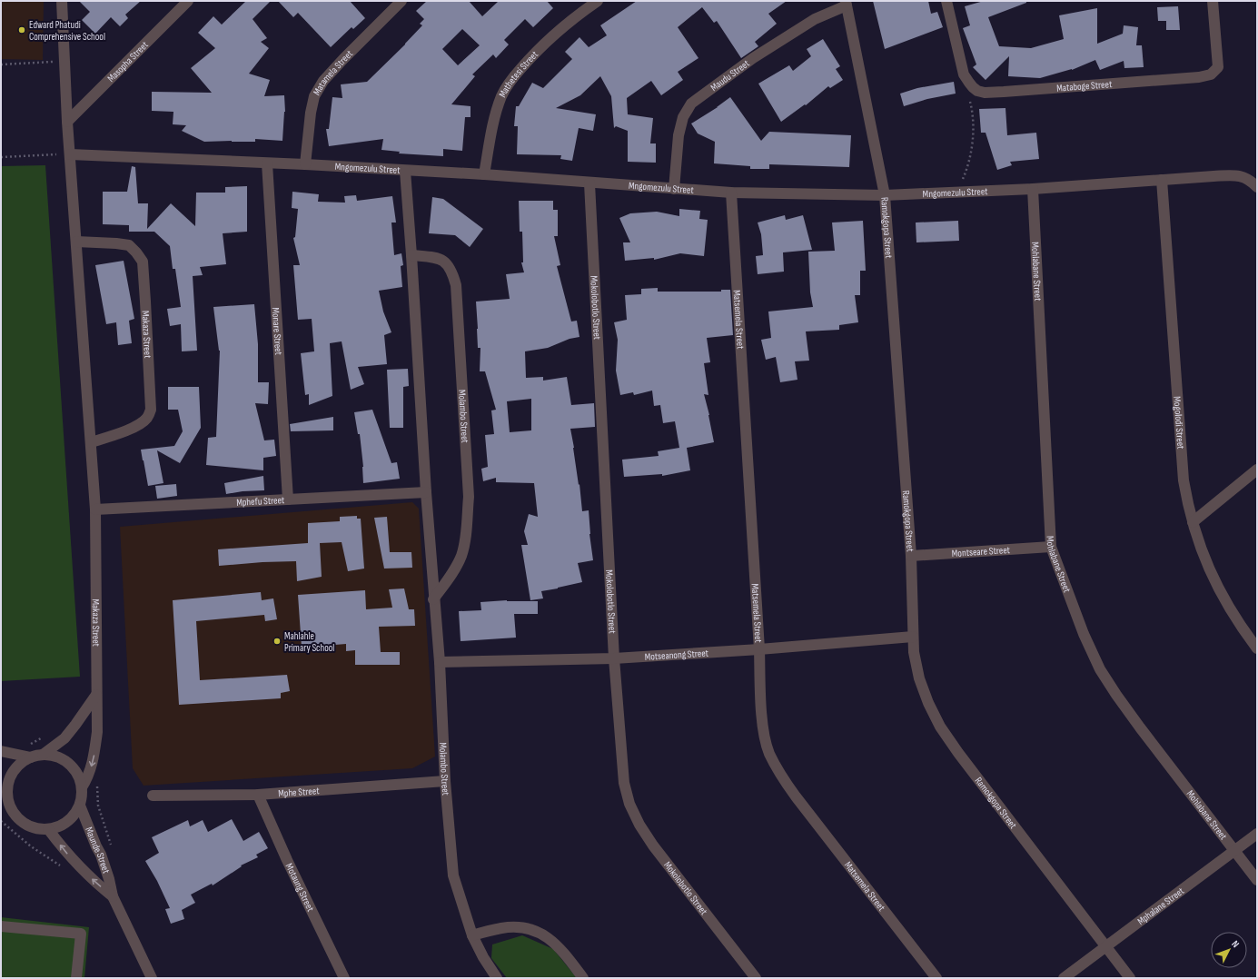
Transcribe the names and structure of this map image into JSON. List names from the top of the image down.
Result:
{
  "streets": {
    "street": [
      "Masopha Street",
      "Matamela Street",
      "Mathetesi Street",
      "Maudu Street",
      "Mataboge Street",
      "Mngomezulu Street",
      "Ramokgopa Street",
      "Mohlabane Street",
      "Mokolobotlo Street",
      "Matsemela Street",
      "Monare Street",
      "Makaza Street",
      "Molambo Street",
      "Mogolodi Street",
      "Mphefu Street",
      "Montseare Street",
      "Motseanong Street",
      "Mphe Street",
      "Maunde Street",
      "Motaung Street",
      "Mphalane Street"
    ]
  },
  "crossings": [
    ["Masopha Street", "Makaza Street"],
    ["Matamela Street", "Mngomezulu Street"],
    ["Mathetesi Street", "Mngomezulu Street"],
    ["Maudu Street", "Mngomezulu Street"],
    ["Maudu Street", "Ramokgopa Street"],
    ["Mngomezulu Street", "Ramokgopa Street"],
    ["Mngomezulu Street", "Mohlabane Street"],
    ["Mngomezulu Street", "Mokolobotlo Street"],
    ["Mngomezulu Street", "Matsemela Street"],
    ["Mngomezulu Street", "Monare Street"],
    ["Mngomezulu Street", "Makaza Street"],
    ["Mngomezulu Street", "Molambo Street"],
    ["Mngomezulu Street", "Mogolodi Street"],
    ["Ramokgopa Street", "Montseare Street"],
    ["Ramokgopa Street", "Motseanong Street"],
    ["Ramokgopa Street", "Mphalane Street"],
    ["Mohlabane Street", "Montseare Street"],
    ["Mohlabane Street", "Mphalane Street"],
    ["Mokolobotlo Street", "Motseanong Street"],
    ["Matsemela Street", "Motseanong Street"],
    ["Monare Street", "Mphefu Street"],
    ["Makaza Street", "Mphefu Street"],
    ["Makaza Street", "Maunde Street"],
    ["Molambo Street", "Mphefu Street"],
    ["Molambo Street", "Motseanong Street"],
    ["Molambo Street", "Mphe Street"],
    ["Mphe Street", "Motaung Street"]
  ],
  "places": ["Edward Phatudi Comprehensive School", "Mahlahle Primary School"],
  "north": "top right"
}
